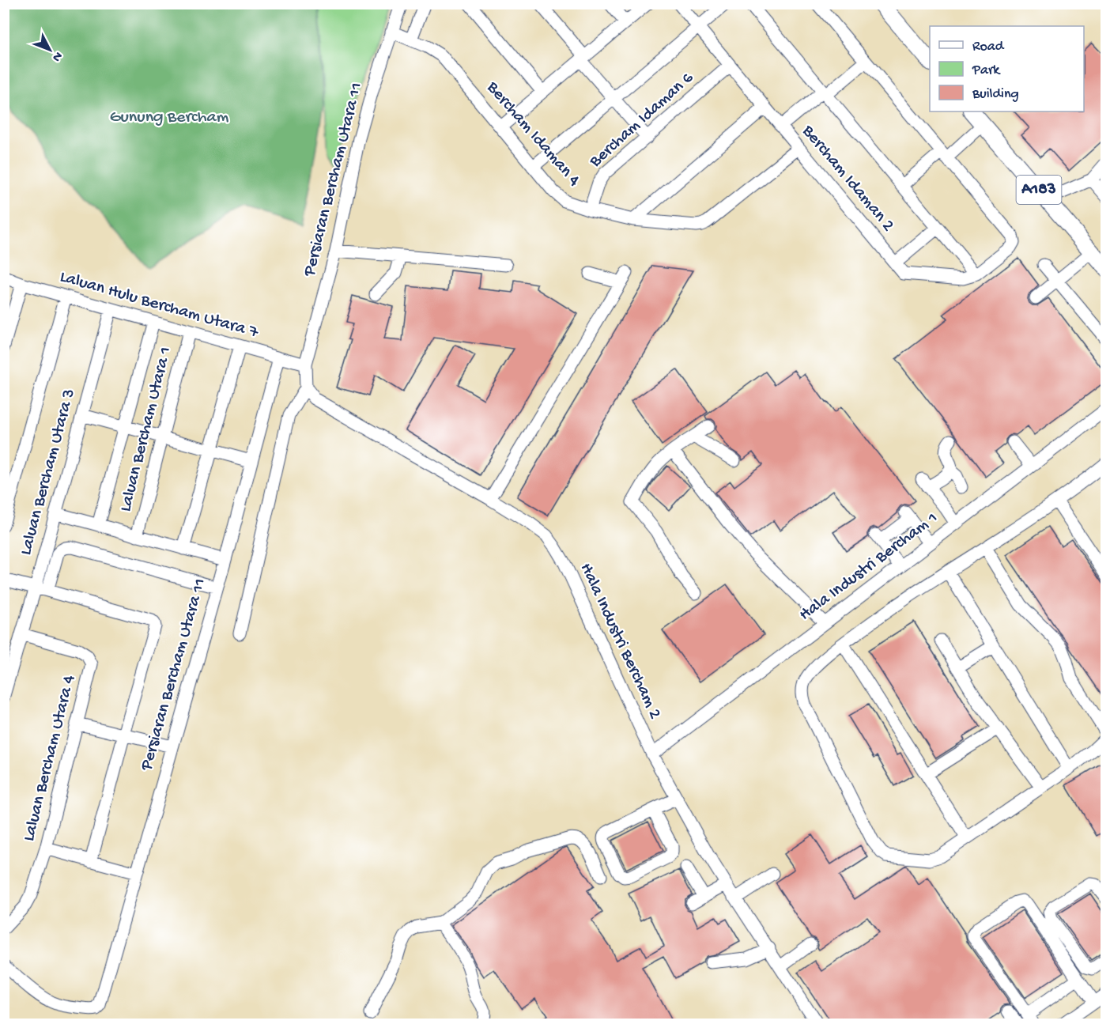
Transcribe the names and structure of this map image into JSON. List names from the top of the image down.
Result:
{
  "streets": {
    "main road": ["A183"],
    "street": [
      "Bercham Idaman 6",
      "Bercham Idaman 4",
      "Bercham Idaman 2",
      "Persiaran Bercham Utara 11",
      "Laluan Hulu Bercham Utara 7",
      "Laluan Bercham Utara 1",
      "Laluan Bercham Utara 3",
      "Hala Industri Bercham 1",
      "Hala Industri Bercham 2",
      "Laluan Bercham Utara 4"
    ]
  },
  "crossings": [
    ["Bercham Idaman 6", "Bercham Idaman 4"],
    ["Bercham Idaman 6", "Bercham Idaman 2"],
    ["Bercham Idaman 4", "Bercham Idaman 2"],
    ["Bercham Idaman 4", "Persiaran Bercham Utara 11"],
    ["Persiaran Bercham Utara 11", "Laluan Hulu Bercham Utara 7"],
    ["Laluan Hulu Bercham Utara 7", "Laluan Bercham Utara 1"],
    ["Laluan Hulu Bercham Utara 7", "Laluan Bercham Utara 3"],
    ["Laluan Bercham Utara 3", "Laluan Bercham Utara 4"],
    ["Hala Industri Bercham 1", "Hala Industri Bercham 2"]
  ],
  "parks": ["Gunung Bercham"],
  "legend": ["Road", "Park", "Building"],
  "north": "bottom right"
}
